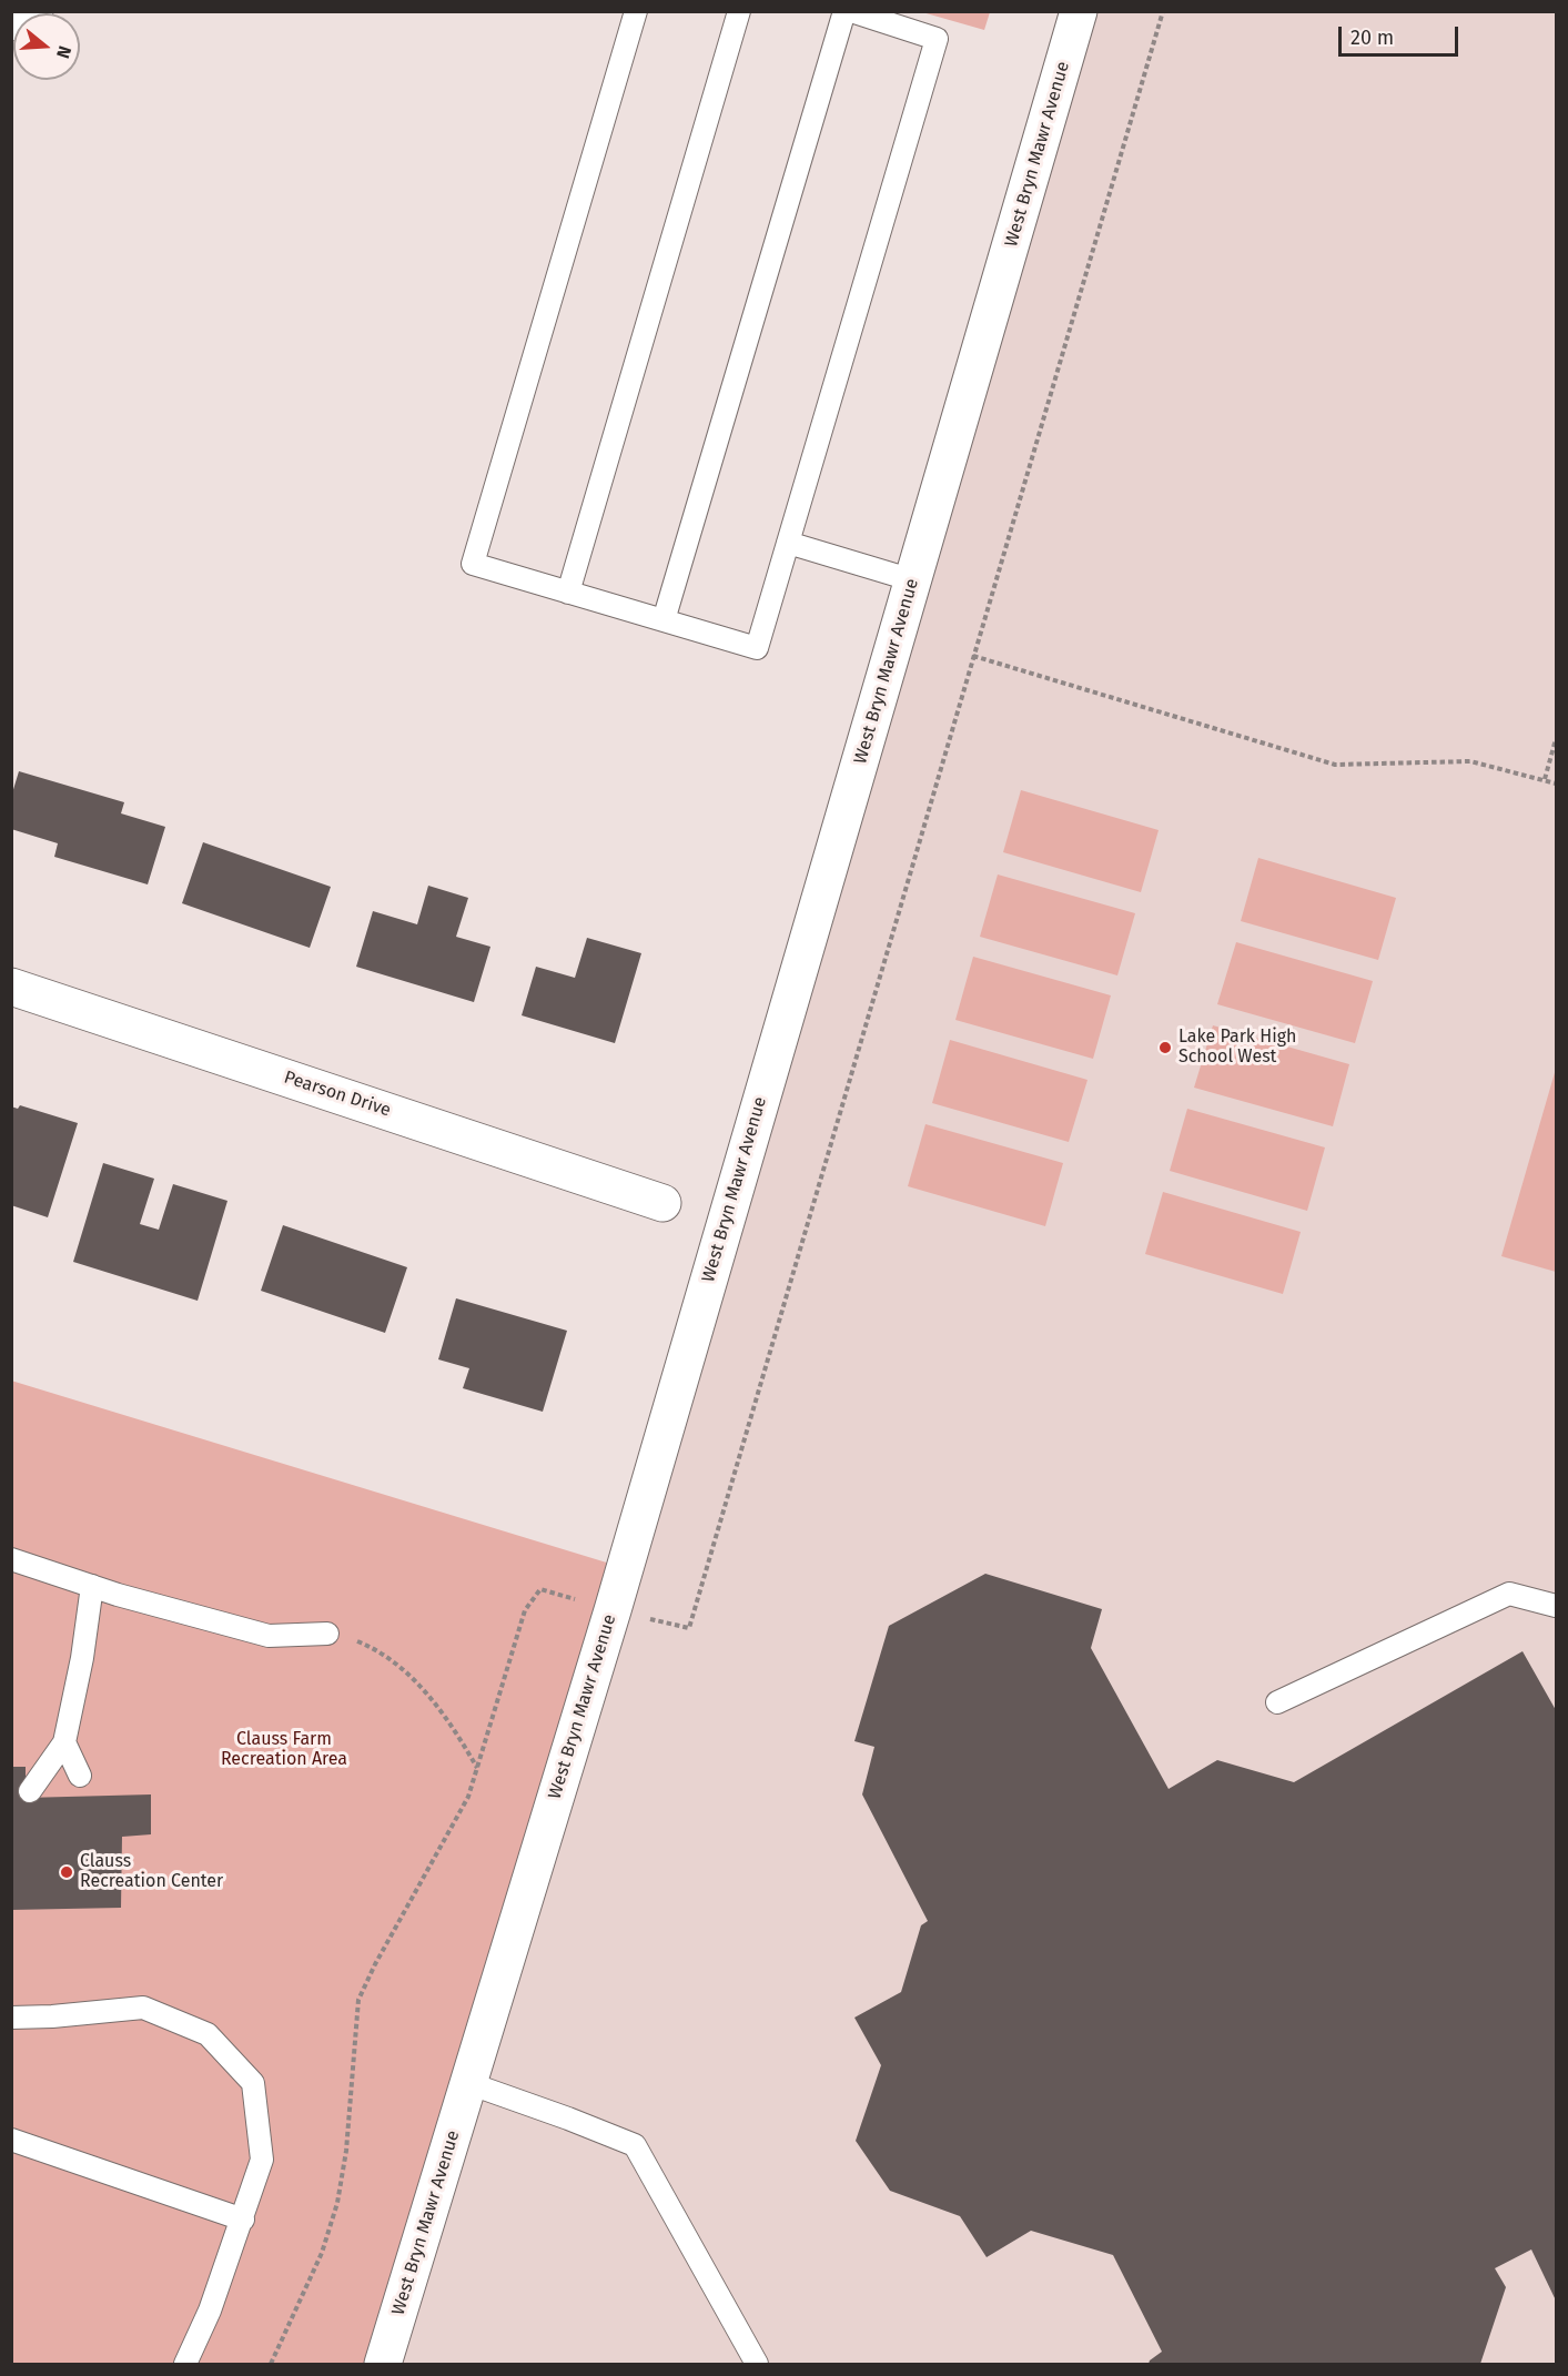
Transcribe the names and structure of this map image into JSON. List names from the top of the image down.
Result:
{
  "streets": {
    "street": ["West Bryn Mawr Avenue", "Pearson Drive"]
  },
  "parks": ["Clauss Farm Recreation Area"],
  "places": ["Lake Park High School West", "Clauss Recreation Center"],
  "scale_bar": "20 m",
  "north": "right"
}
